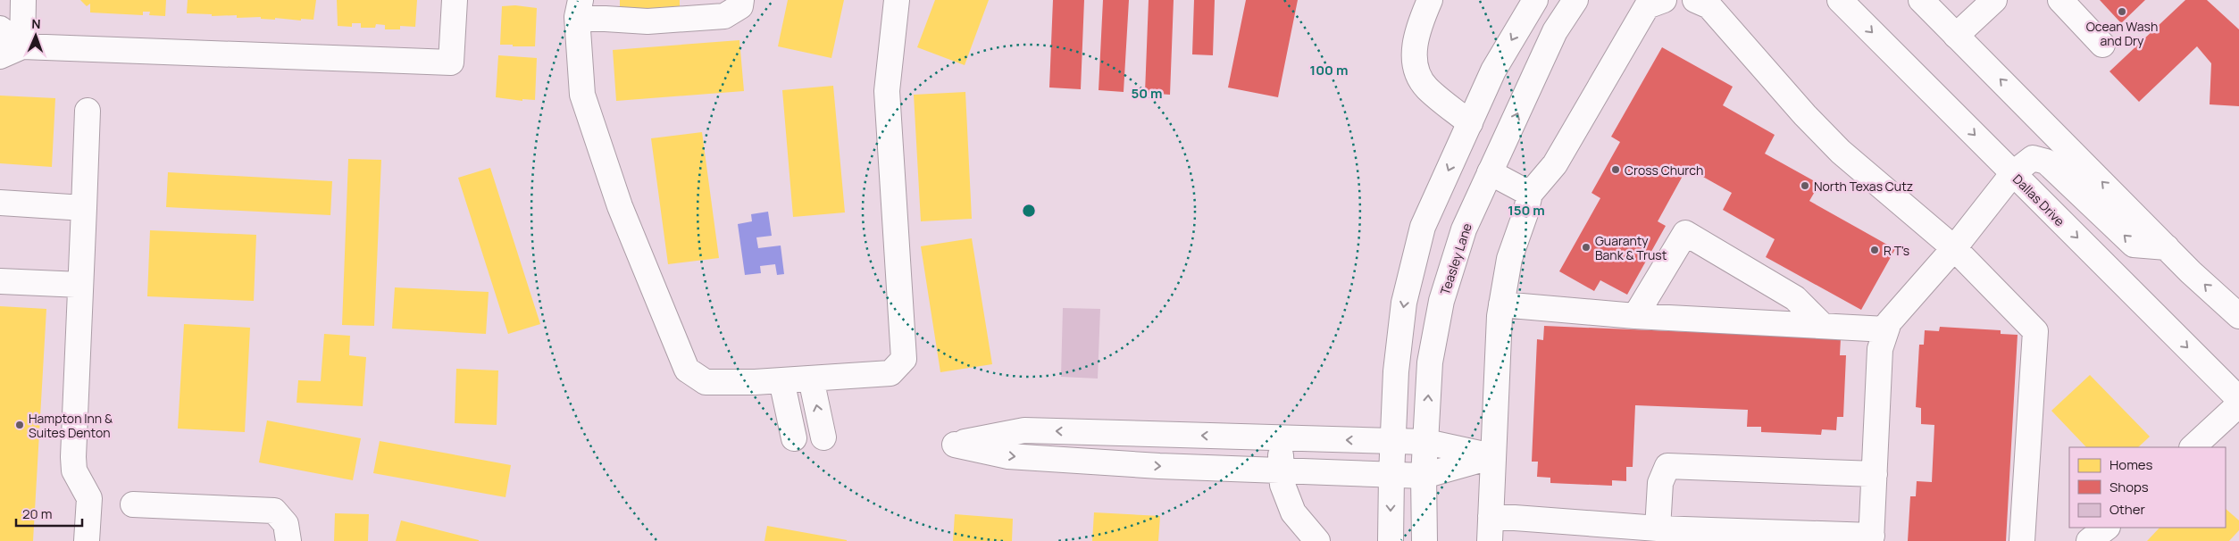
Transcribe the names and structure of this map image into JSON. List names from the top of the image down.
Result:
{
  "streets": {
    "main road": ["Dallas Drive", "Teasley Lane"]
  },
  "places": [
    "Ocean Wash and Dry",
    "Cross Church",
    "North Texas Cutz",
    "Guaranty Bank & Trust",
    "R T's",
    "Hampton Inn & Suites Denton"
  ],
  "legend": ["Homes", "Shops", "Other"],
  "scale_bar": "20 m",
  "north": "top",
  "rings": ["100 m", "50 m", "150 m"]
}
